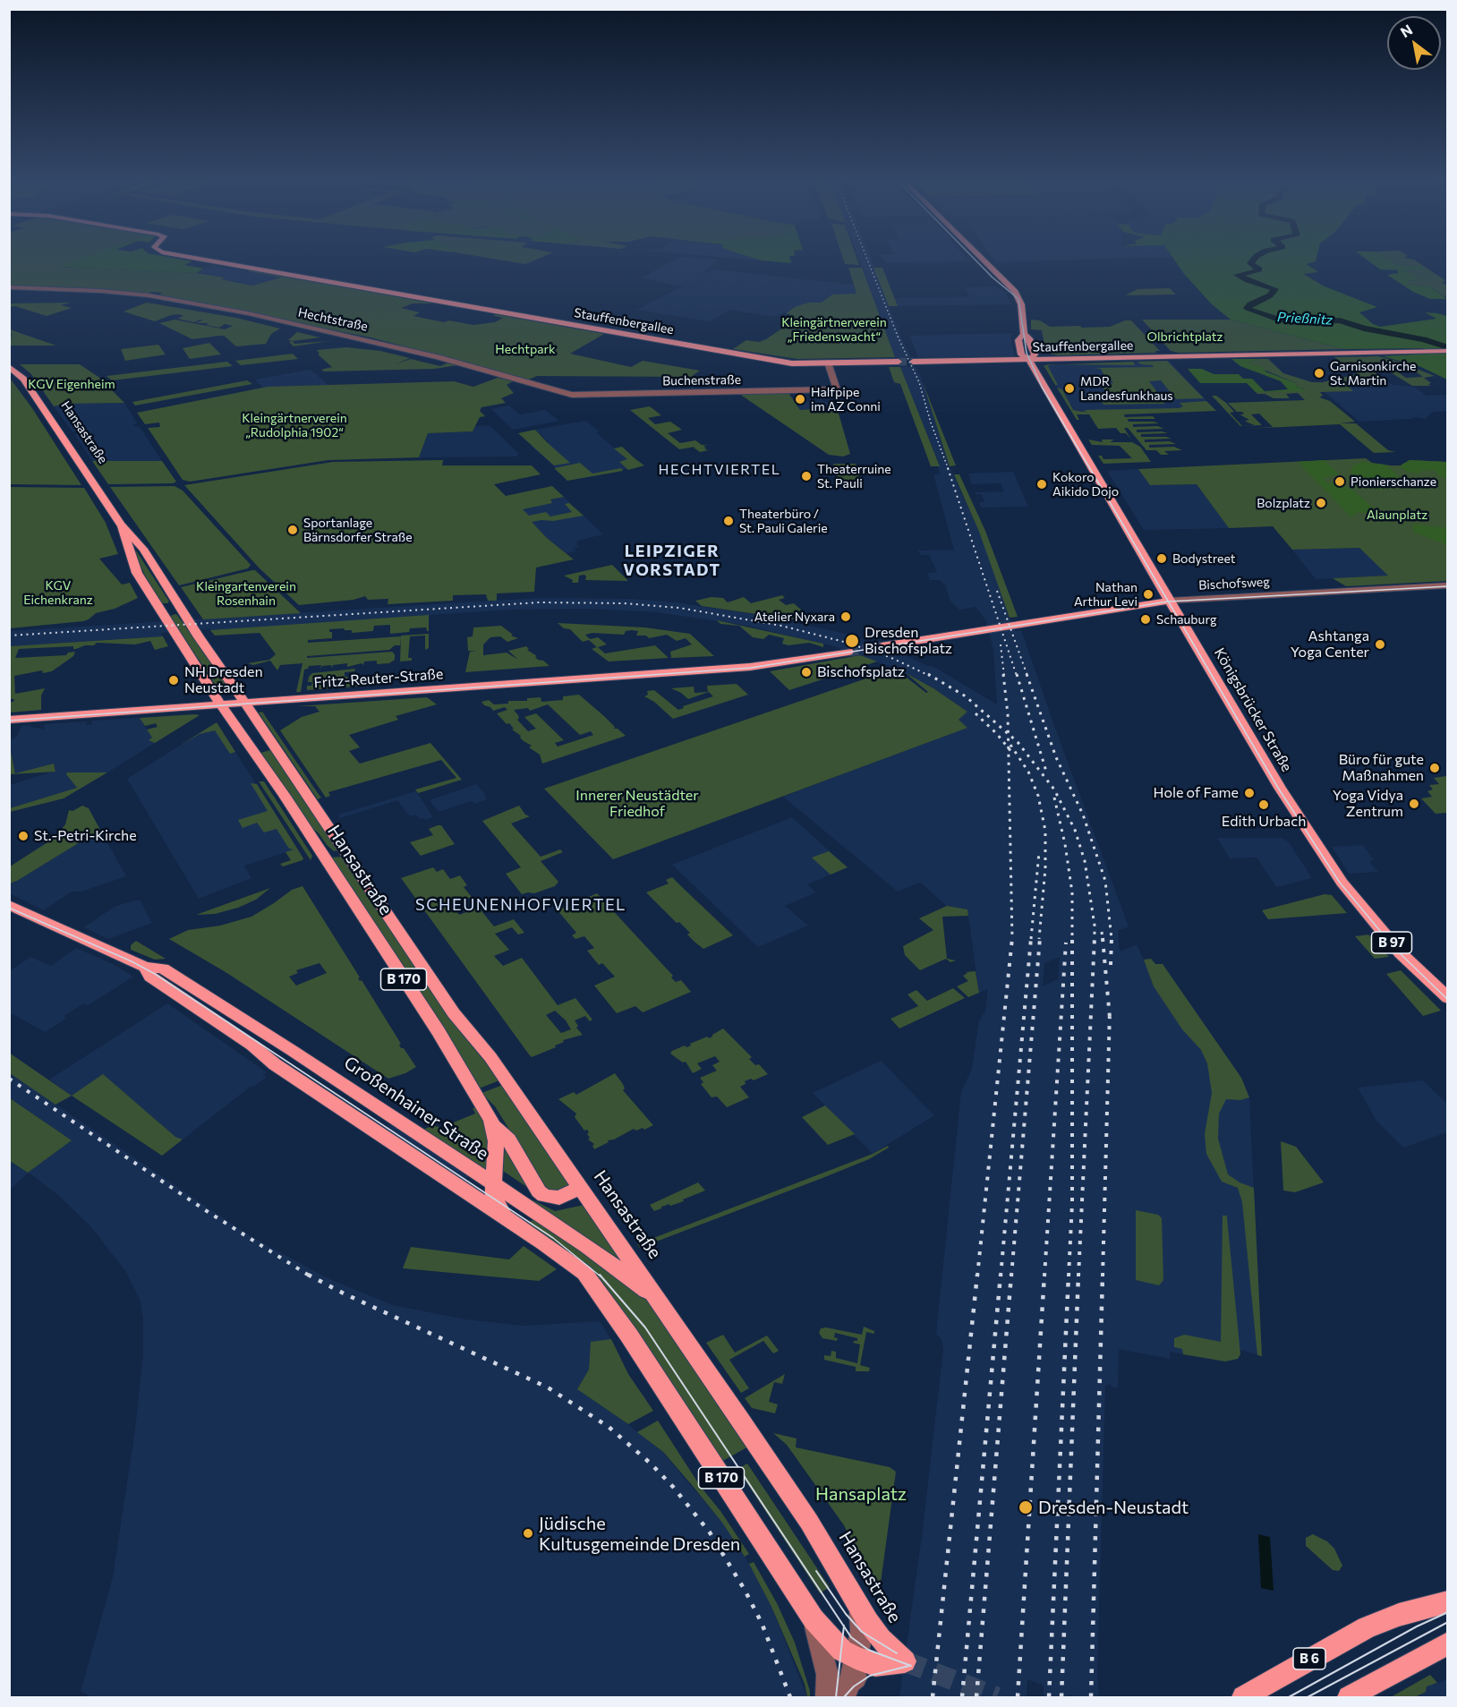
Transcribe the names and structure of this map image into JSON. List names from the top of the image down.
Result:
{
  "streets": {
    "main road": [
      "Stauffenbergallee",
      "Hansastraße",
      "Bischofsweg",
      "Fritz-Reuter-Straße",
      "Königsbrücker Straße",
      "B 97",
      "B 170",
      "Großenhainer Straße",
      "B 6"
    ],
    "street": ["Hechtstraße", "Buchenstraße"]
  },
  "crossings": [
    ["Hechtstraße", "Buchenstraße"],
    ["Stauffenbergallee", "Buchenstraße"],
    ["Stauffenbergallee", "Königsbrücker Straße"],
    ["Hansastraße", "Fritz-Reuter-Straße"],
    ["Hansastraße", "B 170"],
    ["Hansastraße", "Großenhainer Straße"],
    ["Bischofsweg", "Königsbrücker Straße"],
    ["B 170", "Großenhainer Straße"]
  ],
  "districts": ["HECHTVIERTEL", "LEIPZIGER VORSTADT", "SCHEUNENHOFVIERTEL"],
  "water": ["Prießnitz"],
  "parks": [
    "Kleingärtnerverein „Friedenswacht“",
    "Olbrichtplatz",
    "Hechtpark",
    "KGV Eigenheim",
    "Kleingärtnerverein „Rudolphia 1902“",
    "Alaunplatz",
    "KGV Eichenkranz",
    "Kleingartenverein Rosenhain",
    "Innerer Neustädter Friedhof",
    "Hansaplatz"
  ],
  "places": [
    "Garnisonkirche St. Martin",
    "MDR Landesfunkhaus",
    "Halfpipe im AZ Conni",
    "Theaterruine St. Pauli",
    "Pionierschanze",
    "Kokoro Aikido Dojo",
    "Bolzplatz",
    "Theaterbüro / St. Pauli Galerie",
    "Sportanlage Bärnsdorfer Straße",
    "Bodystreet",
    "Nathan Arthur Levi",
    "Atelier Nyxara",
    "Schauburg",
    "Dresden Bischofsplatz",
    "Ashtanga Yoga Center",
    "Bischofsplatz",
    "NH Dresden Neustadt",
    "Büro für gute Maßnahmen",
    "Hole of Fame",
    "Yoga Vidya Zentrum",
    "Edith Urbach",
    "St.-Petri-Kirche",
    "Dresden-Neustadt",
    "Jüdische Kultusgemeinde Dresden"
  ],
  "north": "top left"
}
